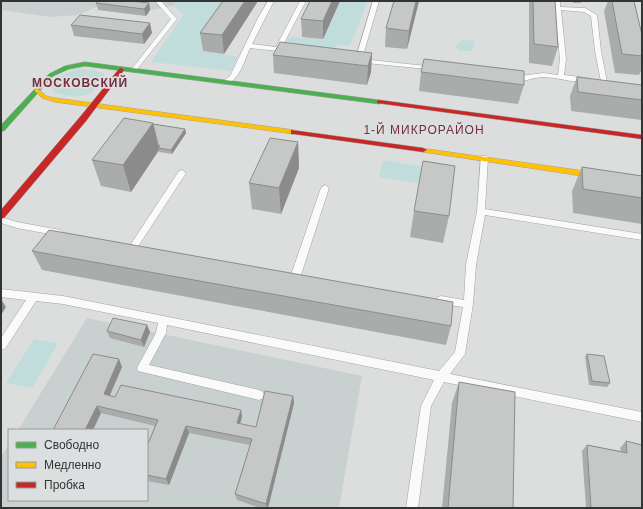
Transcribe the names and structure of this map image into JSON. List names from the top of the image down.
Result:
{
  "districts": ["МОСКОВСКИЙ", "1-Й МИКРОРАЙОН"],
  "legend": ["Свободно", "Медленно", "Пробка"]
}
